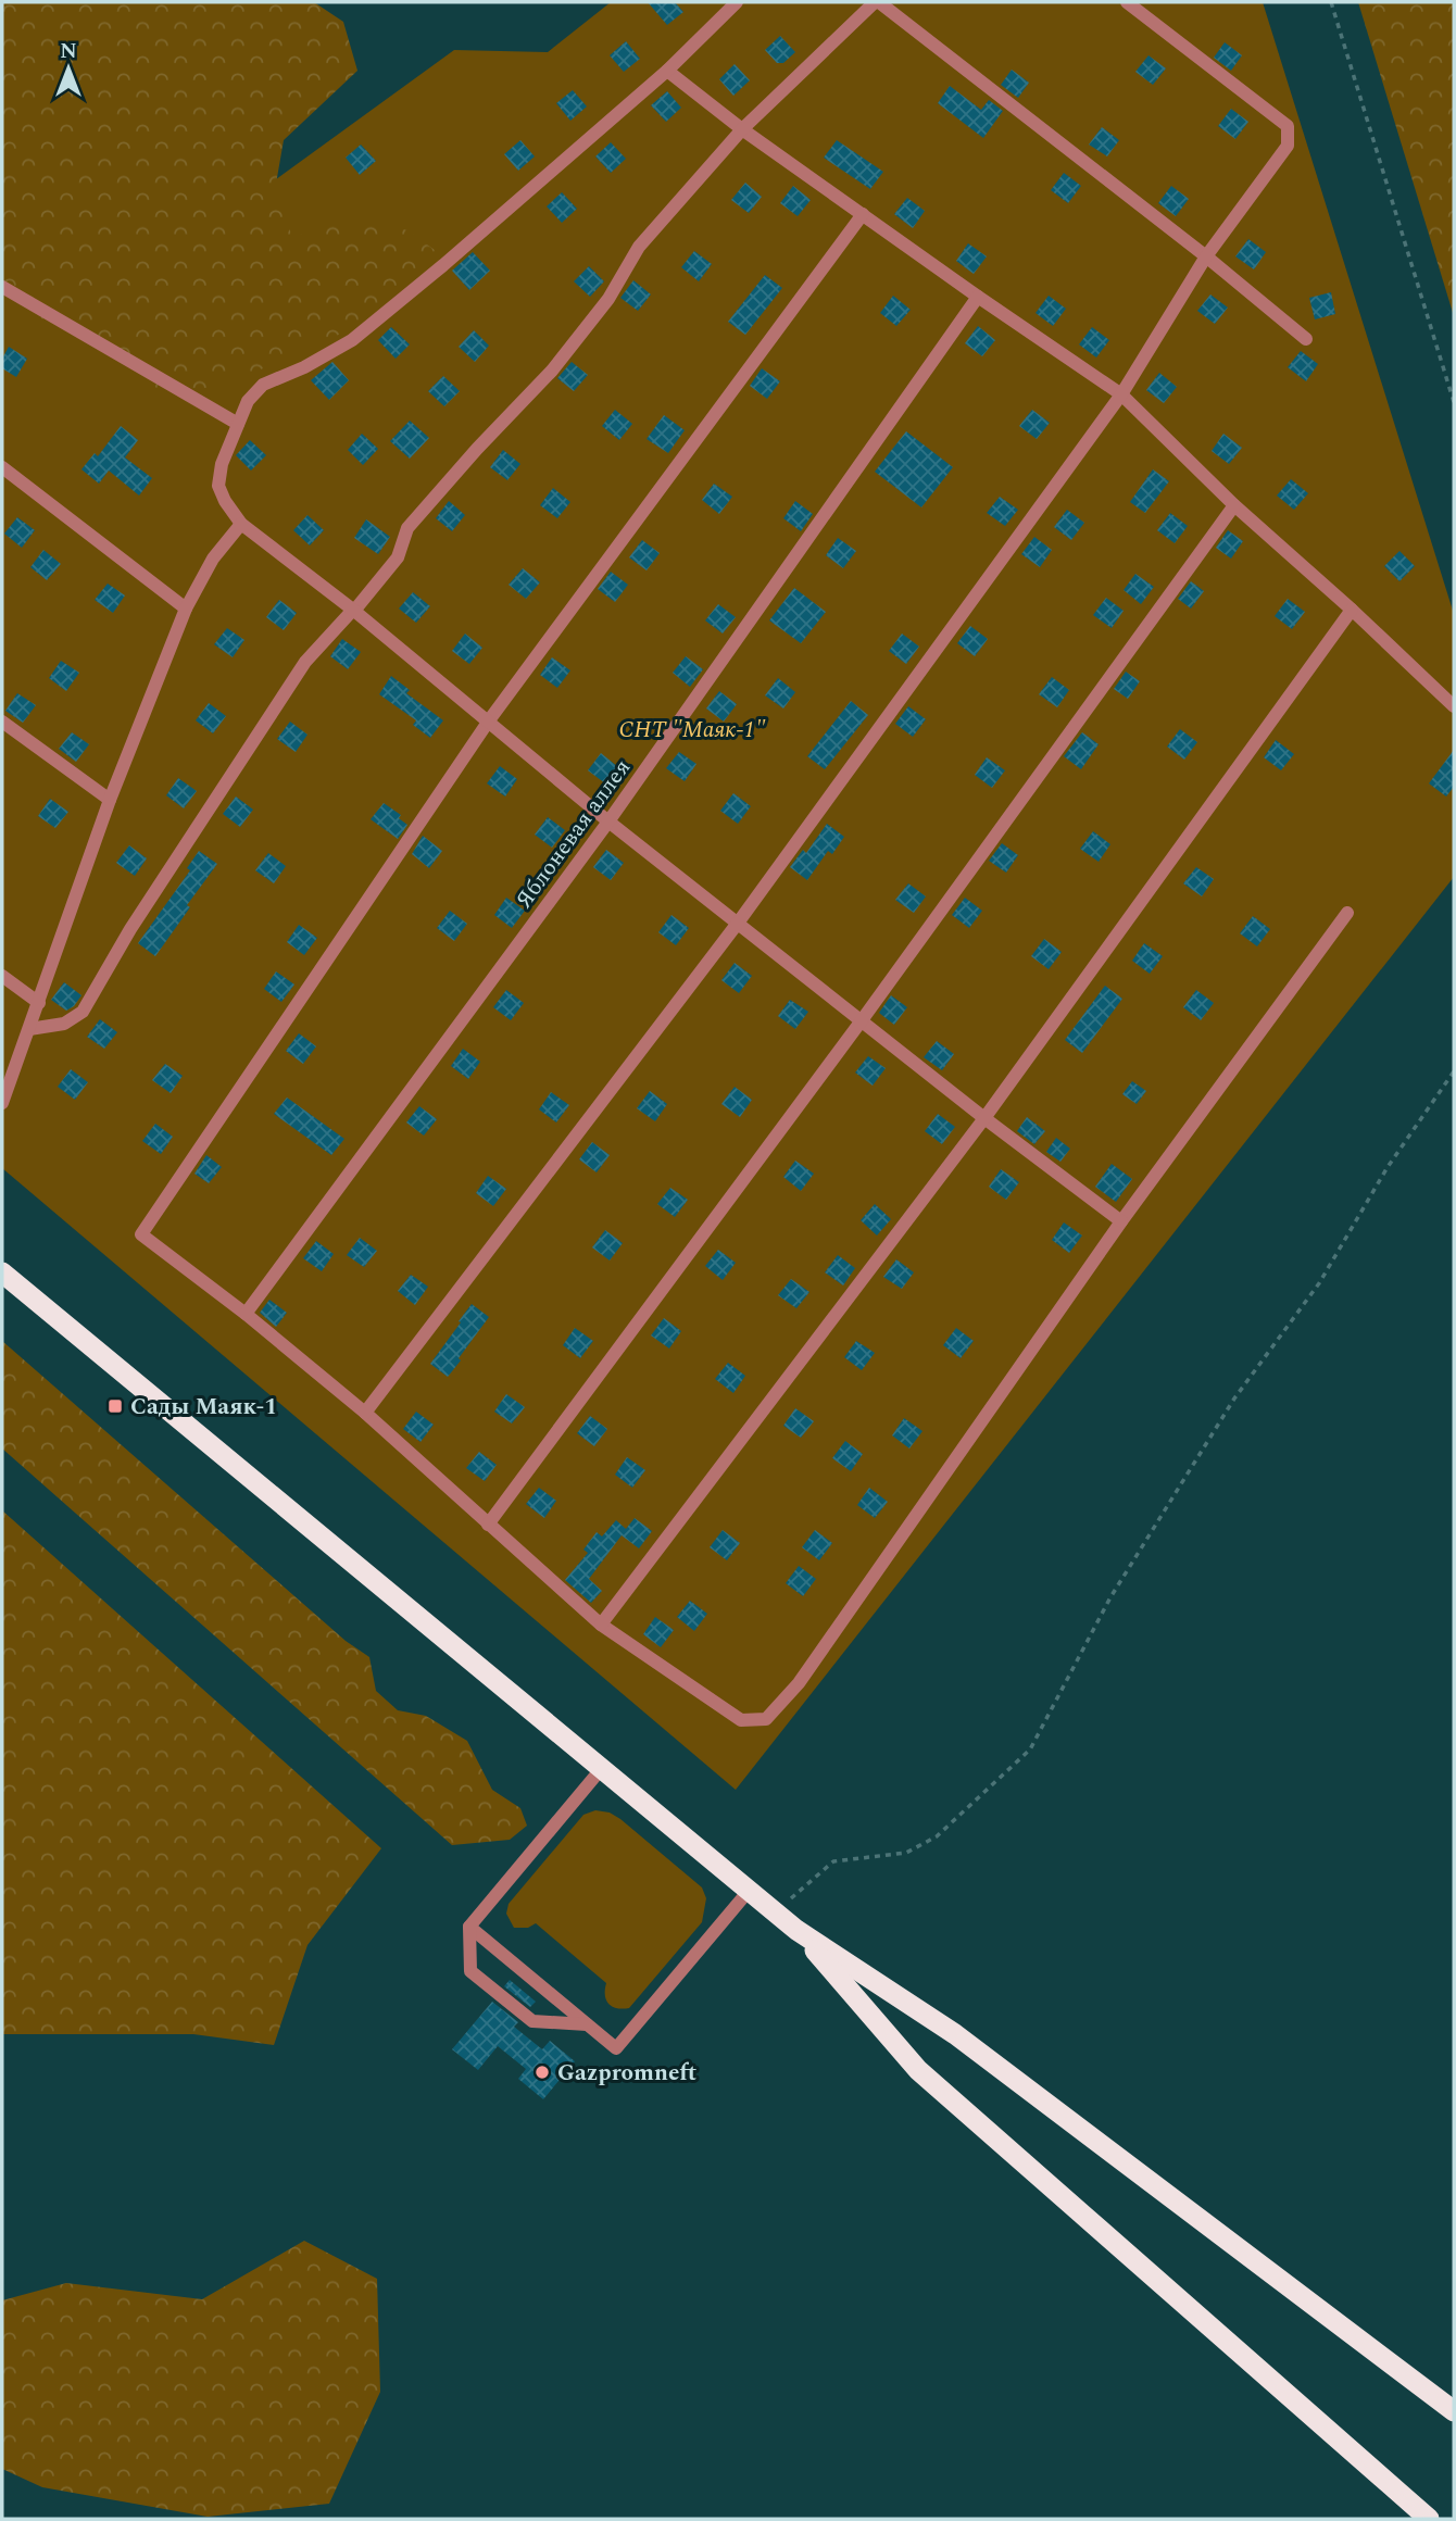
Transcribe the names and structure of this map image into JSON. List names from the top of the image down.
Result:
{
  "streets": {
    "lane": ["Яблоневая аллея"]
  },
  "parks": ["СНТ \"Маяк-1\""],
  "places": {
    "transit": ["Сады Маяк-1"],
    "other": ["Gazpromneft"]
  },
  "north": "top"
}
